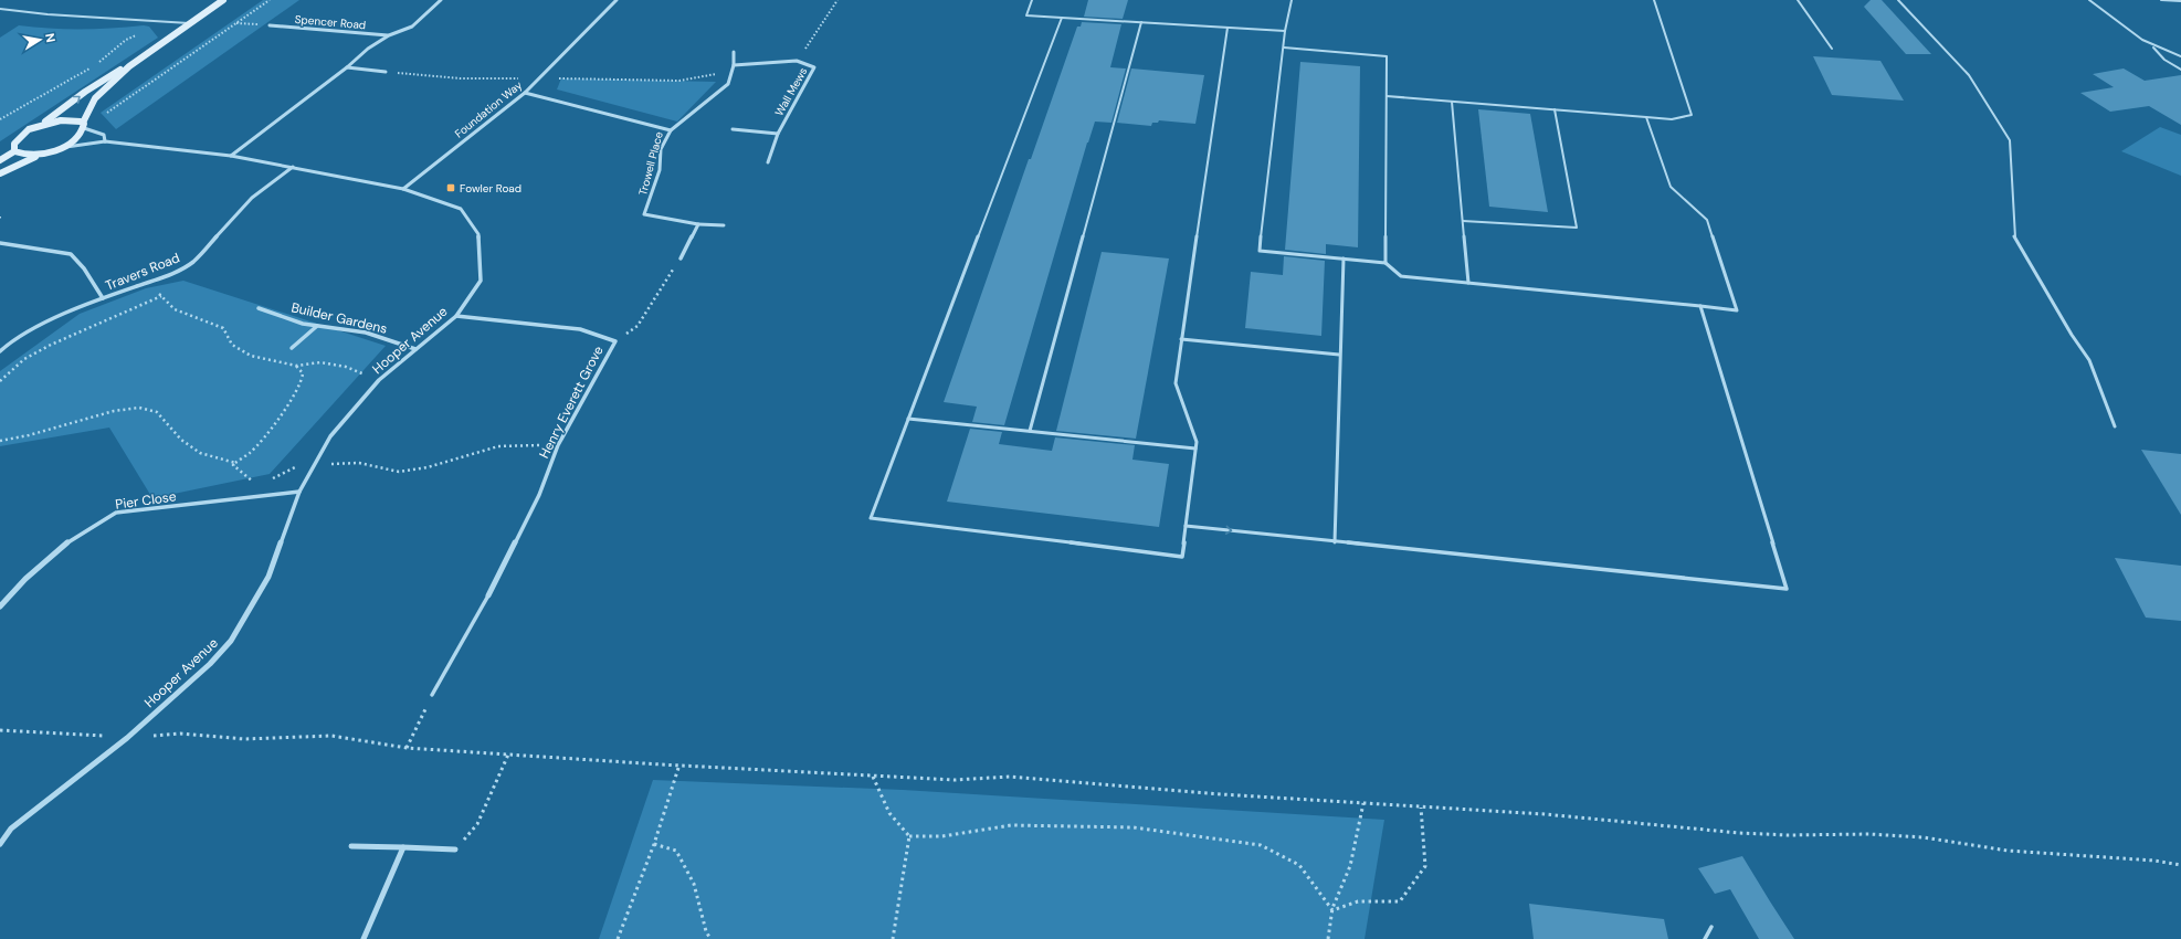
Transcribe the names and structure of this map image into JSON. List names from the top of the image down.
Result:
{
  "streets": {
    "street": [
      "Spencer Road",
      "Wall Mews",
      "Foundation Way",
      "Trowell Place",
      "Travers Road",
      "Builder Gardens",
      "Hooper Avenue",
      "Henry Everett Grove",
      "Pier Close"
    ]
  },
  "crossings": [
    ["Foundation Way", "Trowell Place"],
    ["Foundation Way", "Hooper Avenue"],
    ["Travers Road", "Hooper Avenue"],
    ["Builder Gardens", "Hooper Avenue"],
    ["Hooper Avenue", "Henry Everett Grove"],
    ["Hooper Avenue", "Pier Close"]
  ],
  "places": {
    "transit": ["Fowler Road"]
  },
  "north": "right"
}
